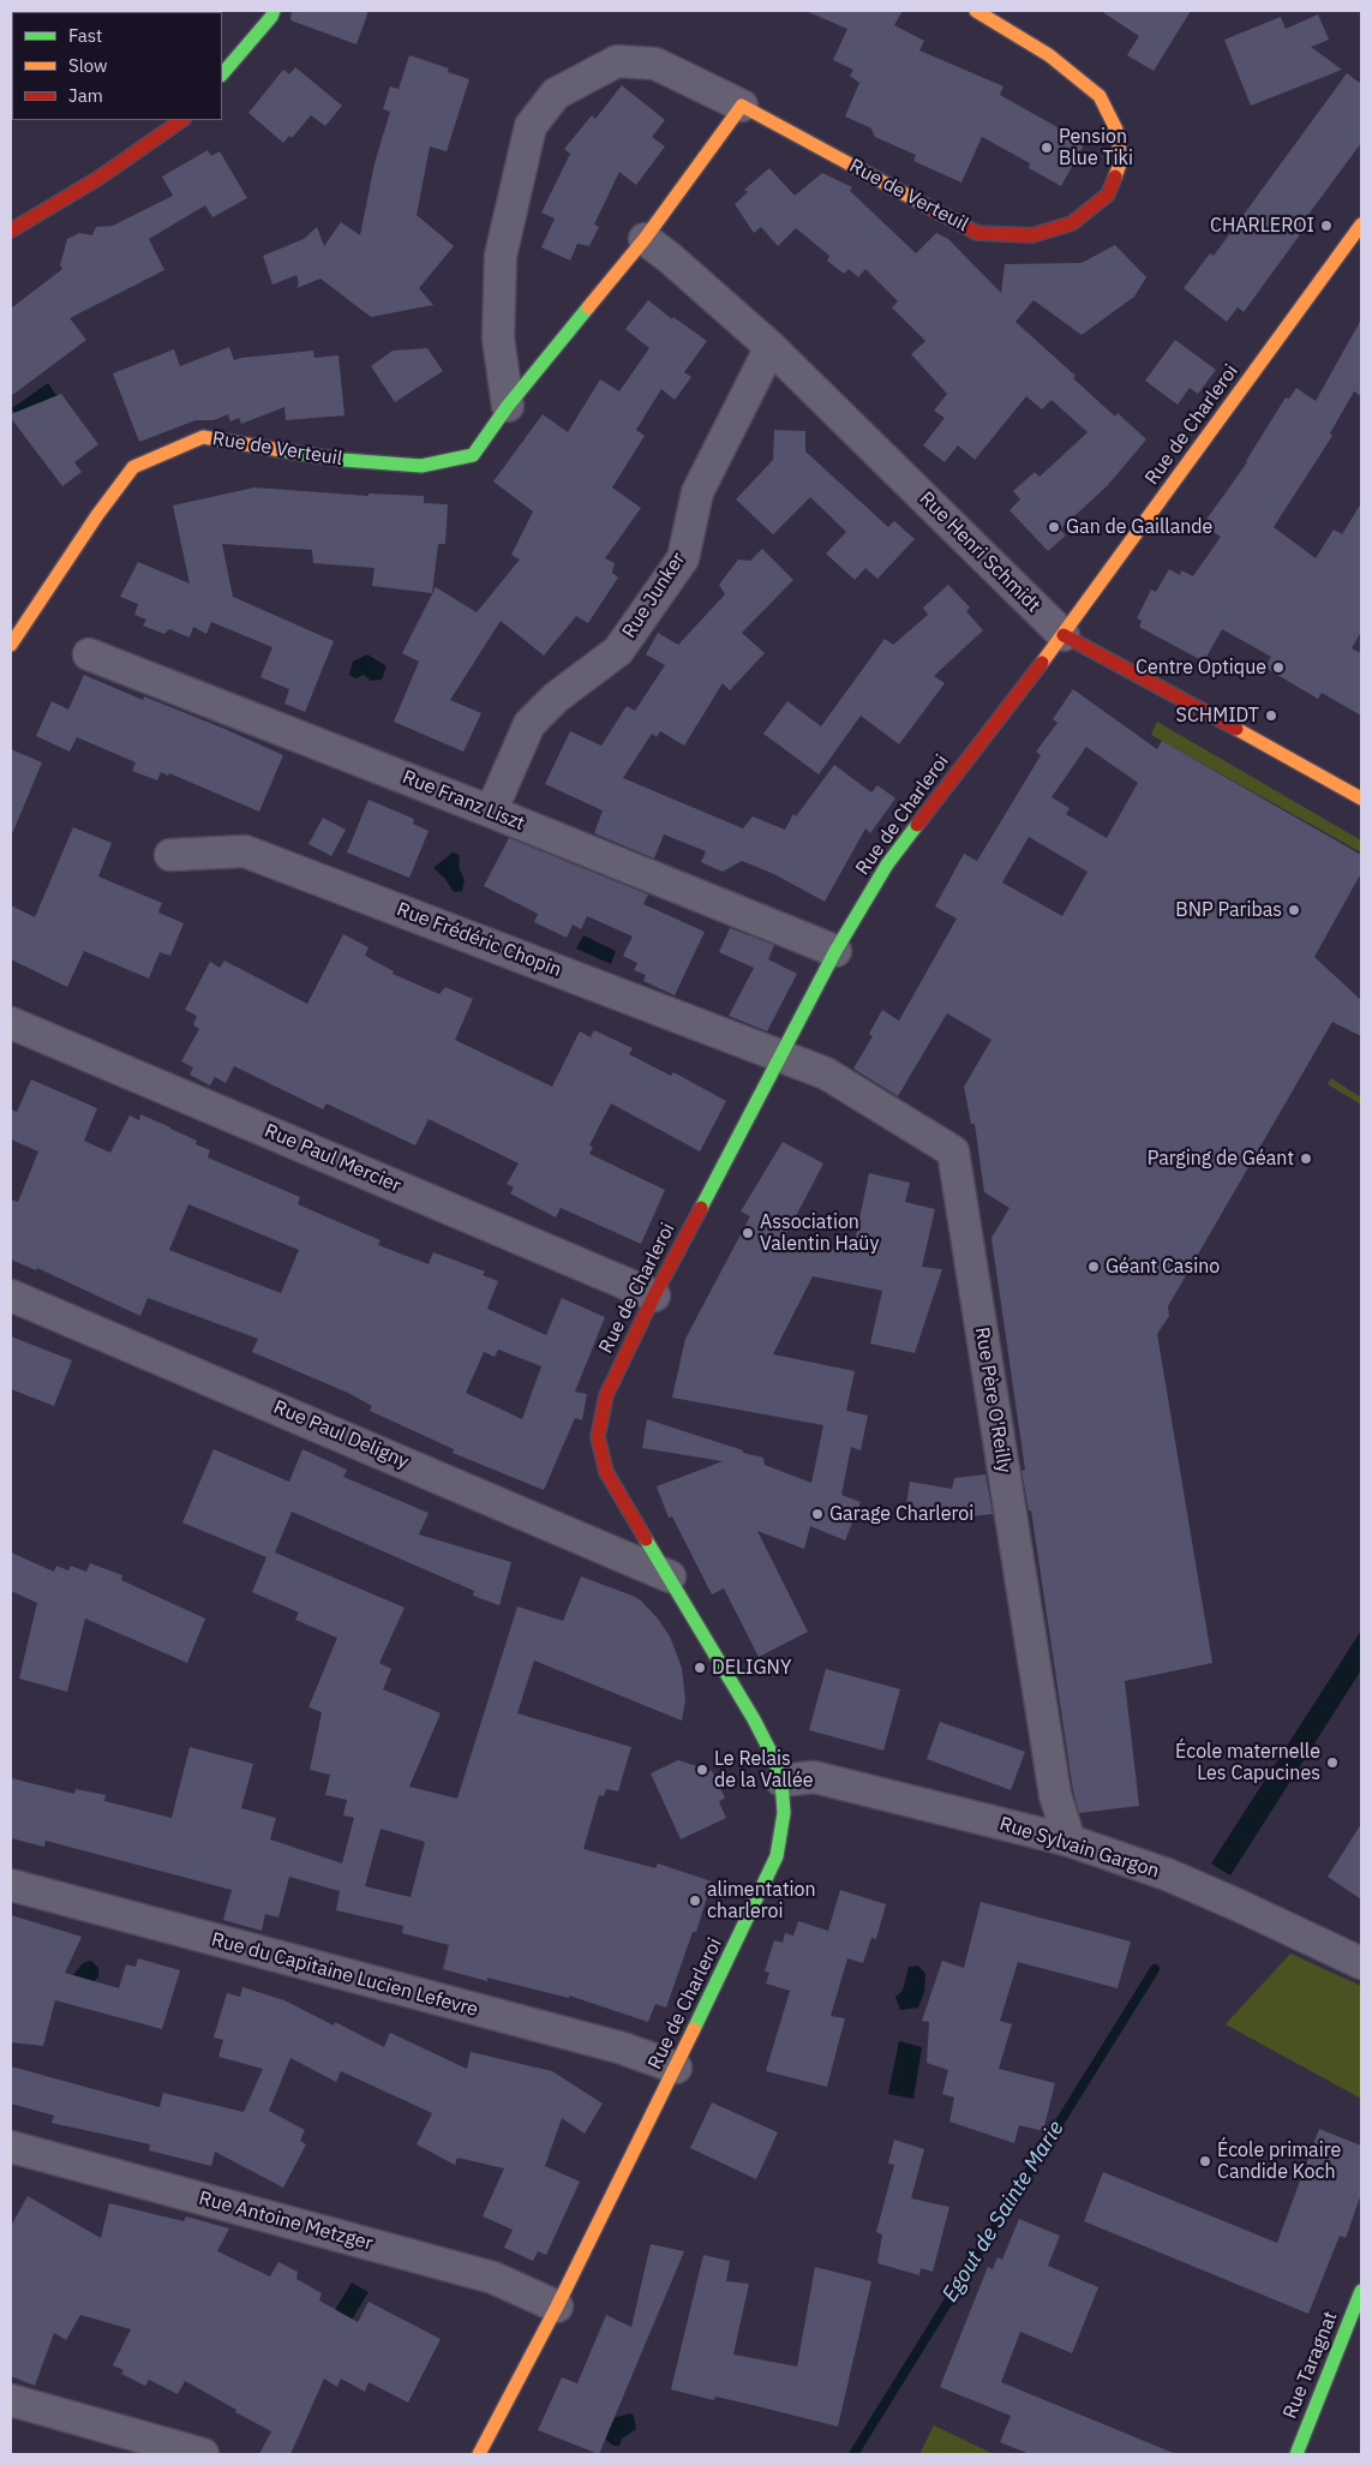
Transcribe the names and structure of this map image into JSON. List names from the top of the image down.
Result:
{
  "streets": {
    "street": [
      "Rue de Verteuil",
      "Rue de Charleroi",
      "Rue Henri Schmidt",
      "Rue Junker",
      "Rue Franz Liszt",
      "Rue Frédéric Chopin",
      "Rue Paul Mercier",
      "Rue Père O'Reilly",
      "Rue Paul Deligny",
      "Rue Sylvain Gargon",
      "Rue du Capitaine Lucien Lefevre",
      "Rue Antoine Metzger",
      "Rue Taragnat"
    ]
  },
  "crossings": [
    ["Rue de Verteuil", "Rue Henri Schmidt"],
    ["Rue de Charleroi", "Rue Henri Schmidt"],
    ["Rue de Charleroi", "Rue Franz Liszt"],
    ["Rue de Charleroi", "Rue Frédéric Chopin"],
    ["Rue de Charleroi", "Rue Paul Mercier"],
    ["Rue de Charleroi", "Rue Père O'Reilly"],
    ["Rue de Charleroi", "Rue Paul Deligny"],
    ["Rue de Charleroi", "Rue Sylvain Gargon"],
    ["Rue de Charleroi", "Rue du Capitaine Lucien Lefevre"],
    ["Rue de Charleroi", "Rue Antoine Metzger"],
    ["Rue Henri Schmidt", "Rue Junker"],
    ["Rue Junker", "Rue Franz Liszt"],
    ["Rue Frédéric Chopin", "Rue Père O'Reilly"],
    ["Rue Père O'Reilly", "Rue Sylvain Gargon"]
  ],
  "water": ["Egout de Sainte Marie"],
  "places": [
    "Pension Blue Tiki",
    "CHARLEROI",
    "Gan de Gaillande",
    "Centre Optique",
    "SCHMIDT",
    "BNP Paribas",
    "Parging de Géant",
    "Association Valentin Haüy",
    "Géant Casino",
    "Garage Charleroi",
    "DELIGNY",
    "École maternelle Les Capucines",
    "Le Relais de la Vallée",
    "alimentation charleroi",
    "École primaire Candide Koch"
  ],
  "legend": ["Fast", "Slow", "Jam"]
}
